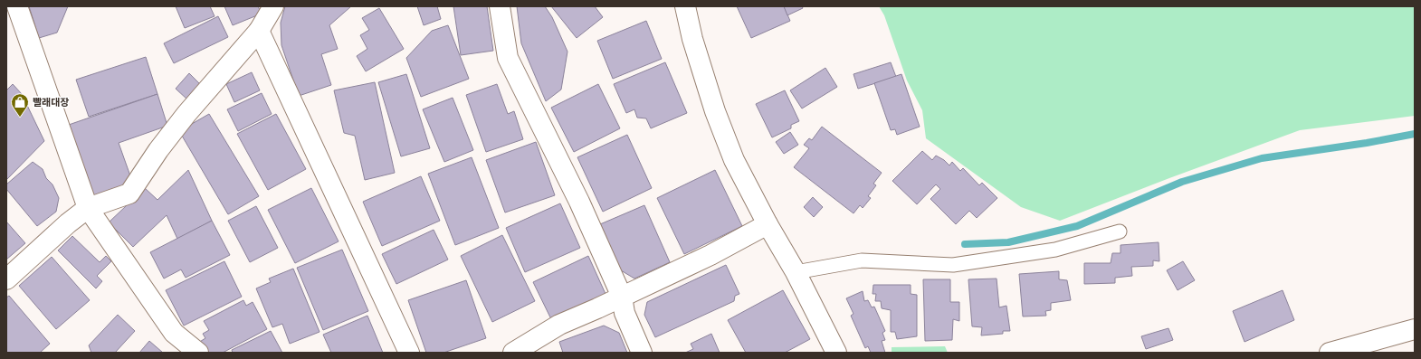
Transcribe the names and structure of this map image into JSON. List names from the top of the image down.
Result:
{
  "places": {
    "shop": ["빨래대장"]
  }
}
